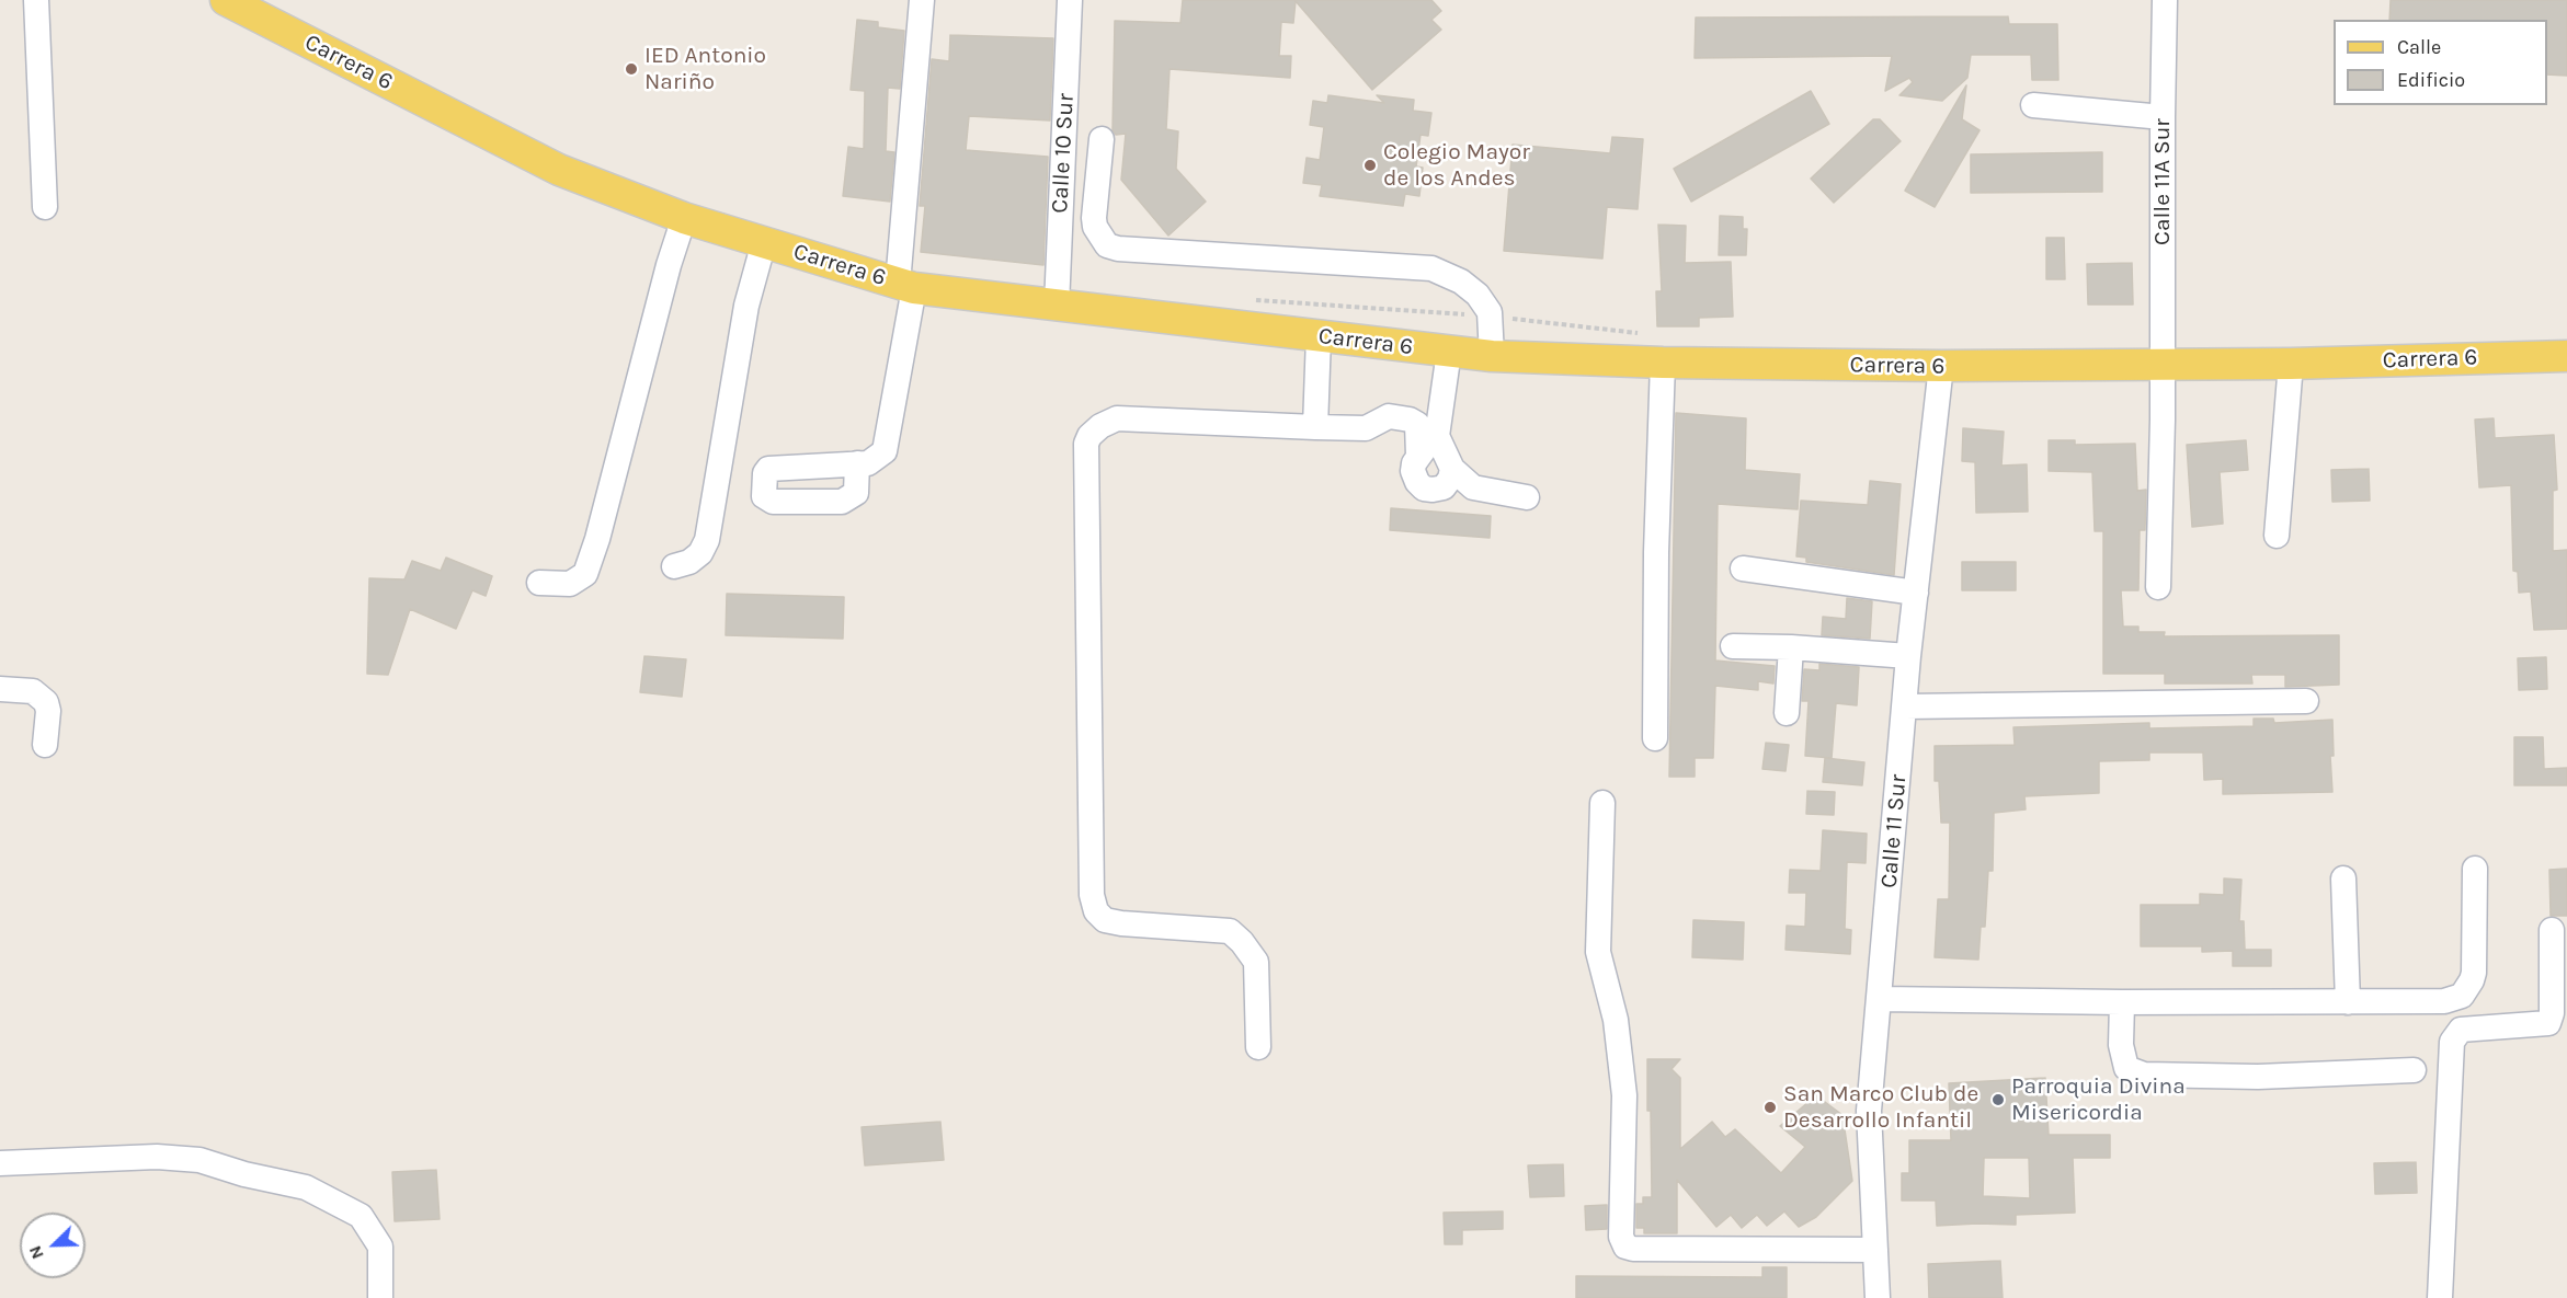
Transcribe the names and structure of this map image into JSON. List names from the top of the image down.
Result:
{
  "streets": {
    "main road": ["Carrera 6"],
    "street": ["Calle 10 Sur", "Calle 11A Sur", "Calle 11 Sur"]
  },
  "crossings": [
    ["Carrera 6", "Calle 10 Sur"],
    ["Carrera 6", "Calle 11A Sur"],
    ["Carrera 6", "Calle 11 Sur"]
  ],
  "places": [
    "IED Antonio Nariño",
    "Colegio Mayor de los Andes",
    "Parroquia Divina Misericordia",
    "San Marco Club de Desarrollo Infantil"
  ],
  "legend": ["Calle", "Edificio"],
  "north": "bottom left"
}
